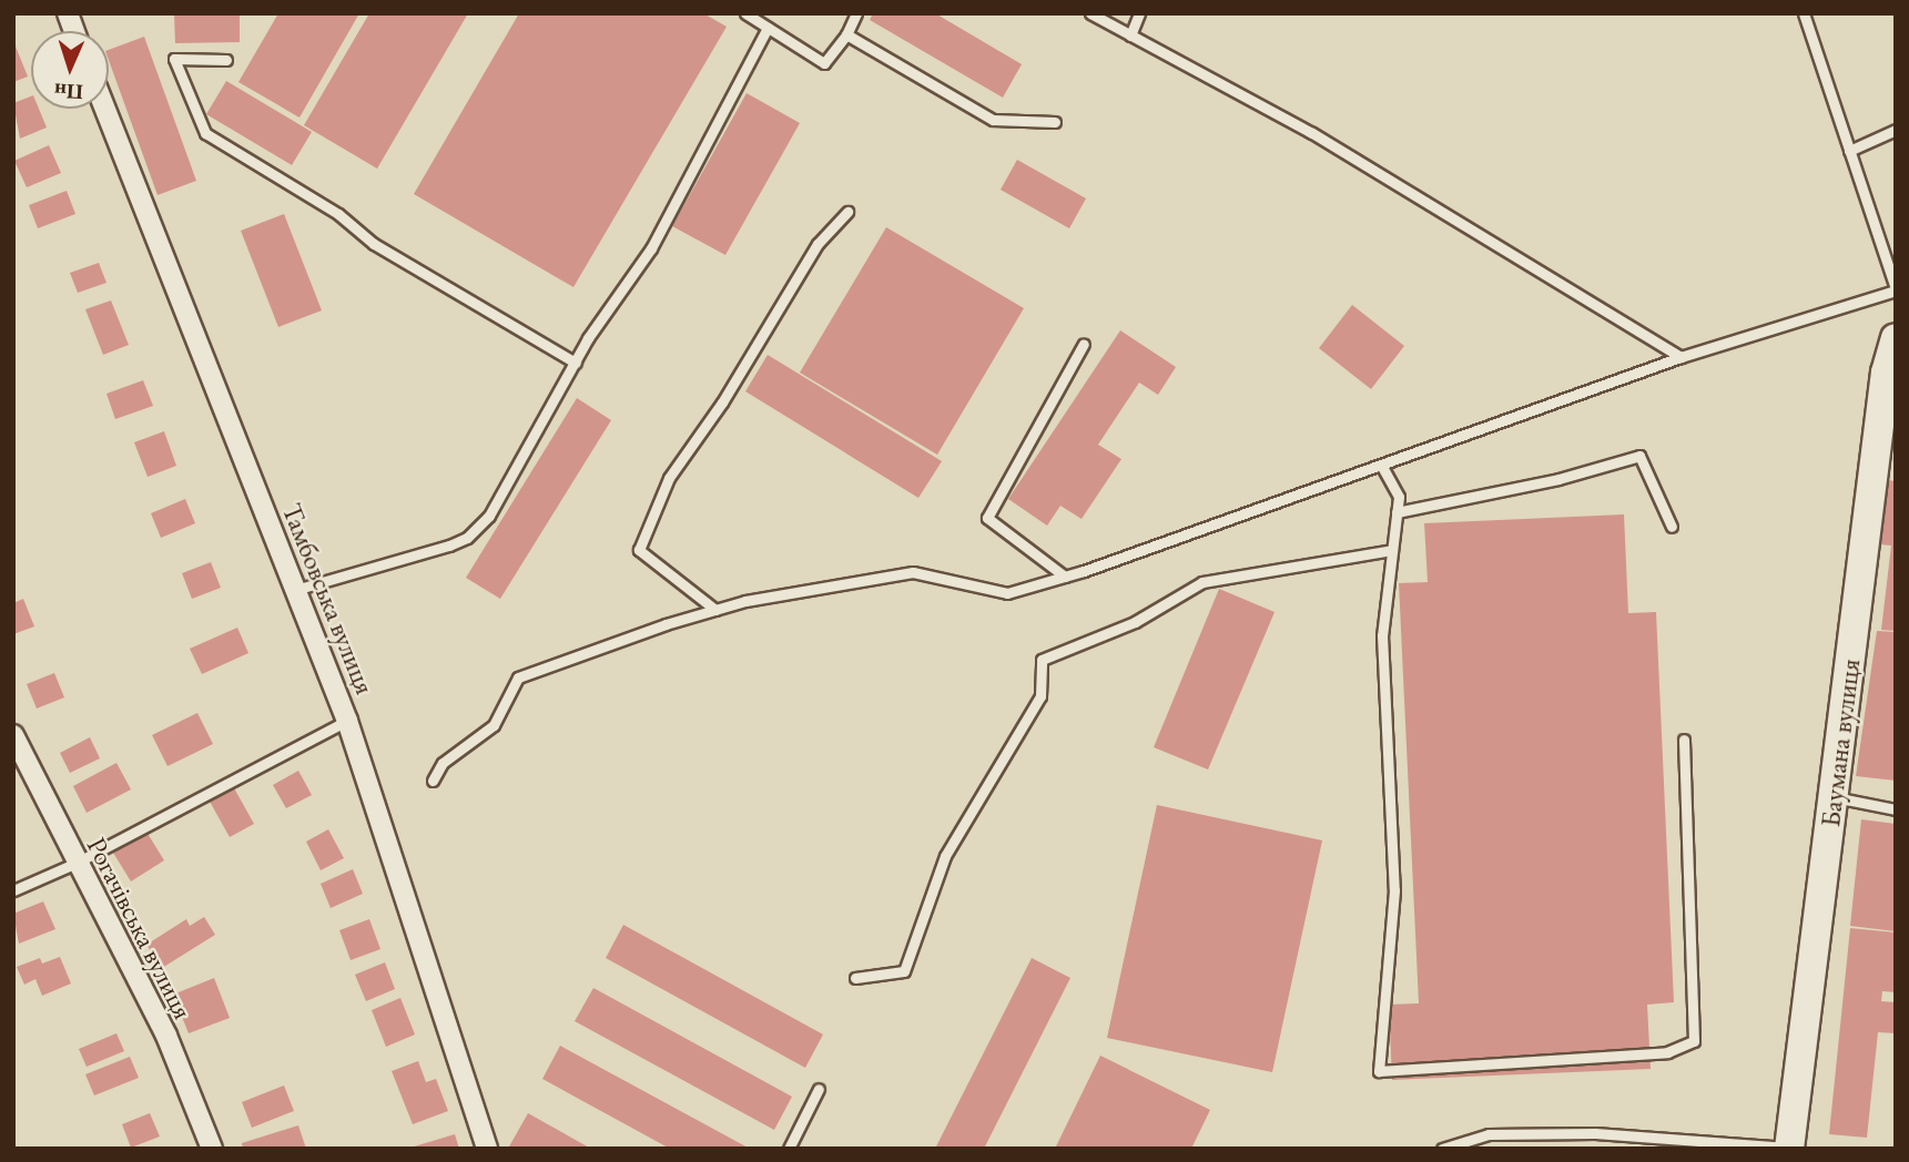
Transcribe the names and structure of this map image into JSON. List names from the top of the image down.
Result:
{
  "streets": {
    "main road": ["Баумана вулиця"],
    "street": ["Тамбовська вулиця", "Рогачівська вулиця"]
  },
  "north": "bottom"
}
